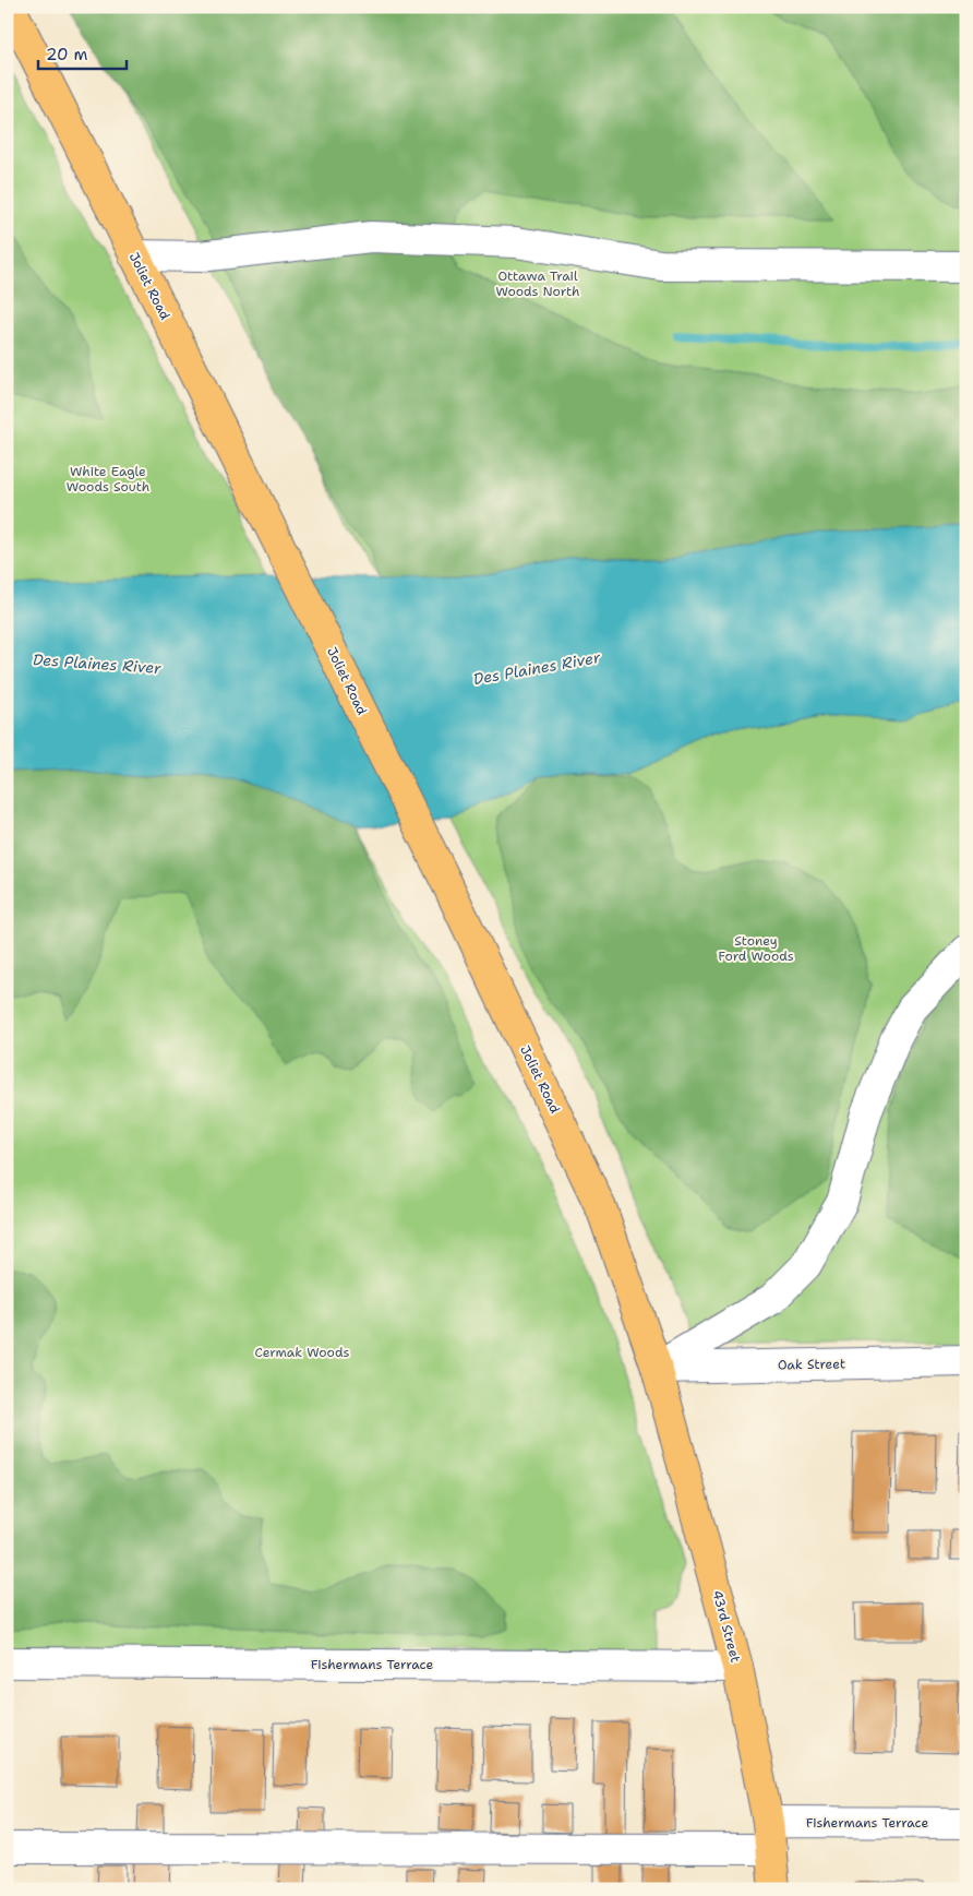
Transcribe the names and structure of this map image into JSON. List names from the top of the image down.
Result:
{
  "streets": {
    "main road": ["Joliet Road", "43rd Street"],
    "street": ["Oak Street", "Fishermans Terrace"]
  },
  "crossings": [
    ["Joliet Road", "Oak Street"],
    ["Joliet Road", "43rd Street"],
    ["Oak Street", "43rd Street"],
    ["43rd Street", "Fishermans Terrace"]
  ],
  "water": ["Des Plaines River"],
  "parks": [
    "Ottawa Trail Woods North",
    "White Eagle Woods South",
    "Stoney Ford Woods",
    "Cermak Woods"
  ],
  "scale_bar": "20 m"
}
